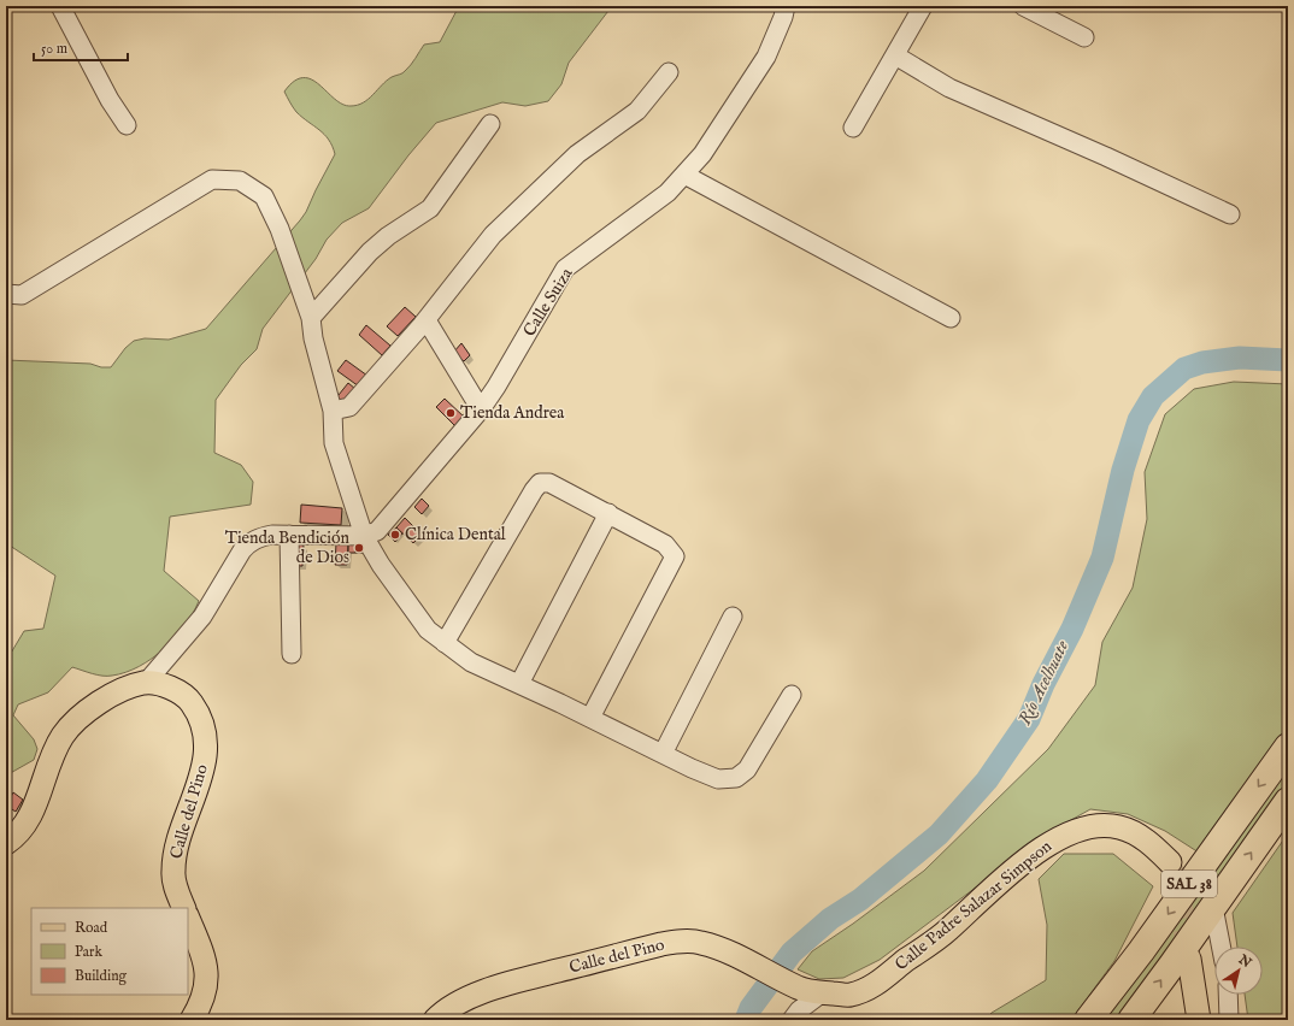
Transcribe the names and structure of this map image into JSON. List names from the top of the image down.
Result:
{
  "streets": {
    "highway": ["SAL 38"],
    "main road": ["Calle del Pino", "Calle Padre Salazar Simpson"],
    "street": ["Calle Suiza"]
  },
  "crossings": [
    ["Calle del Pino", "Calle Padre Salazar Simpson"]
  ],
  "water": ["Río Acelhuate"],
  "places": ["Tienda Andrea", "Clínica Dental", "Tienda Bendición de Dios"],
  "legend": ["Road", "Park", "Building"],
  "scale_bar": "50 m",
  "north": "top right"
}
